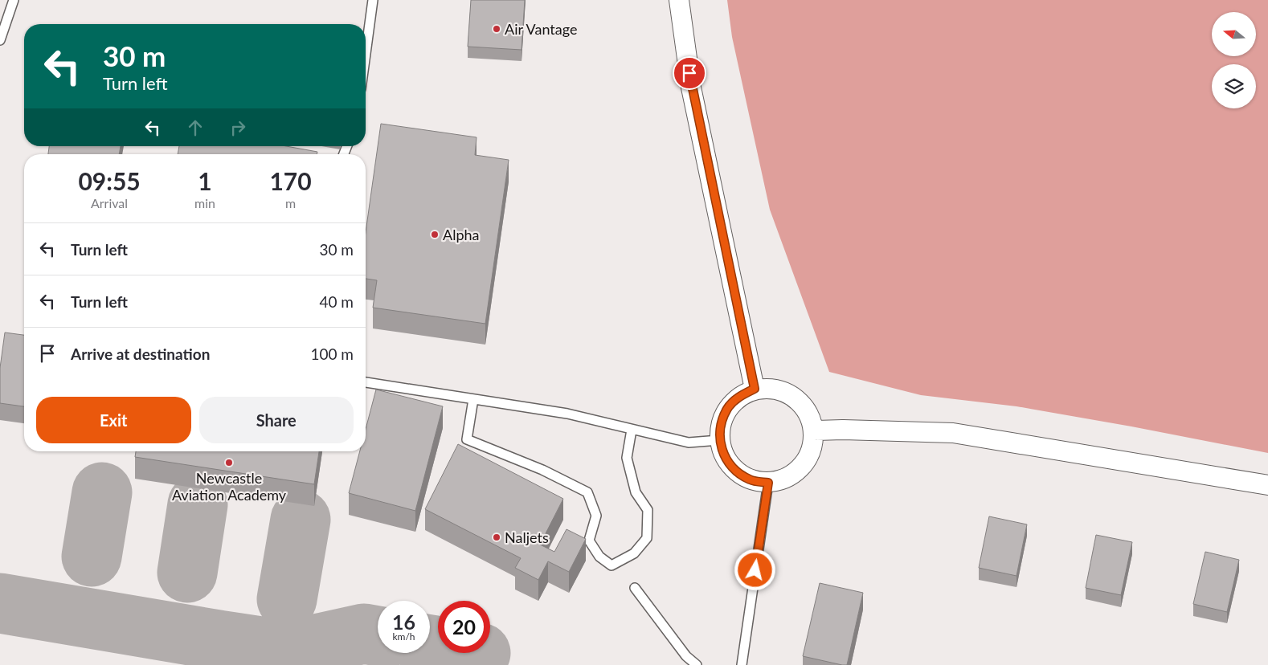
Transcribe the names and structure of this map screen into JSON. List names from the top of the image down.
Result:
{
  "places": [
    "Air Vantage",
    "Alpha",
    "Newcastle Aviation Academy",
    "Naljets"
  ],
  "north": "left",
  "page": {
    "turn": ["30 m", "Turn left"],
    "eta": [
      "09:55",
      "Arrival",
      "1",
      "min",
      "170",
      "m"
    ],
    "list": [
      {
        "name": "Turn left",
        "value": "30 m"
      },
      {
        "name": "Turn left",
        "value": "40 m"
      },
      {
        "name": "Arrive at destination",
        "value": "100 m"
      }
    ],
    "buttons": ["Exit", "Share"],
    "speed": "16 km/h",
    "limit": "20"
  }
}
